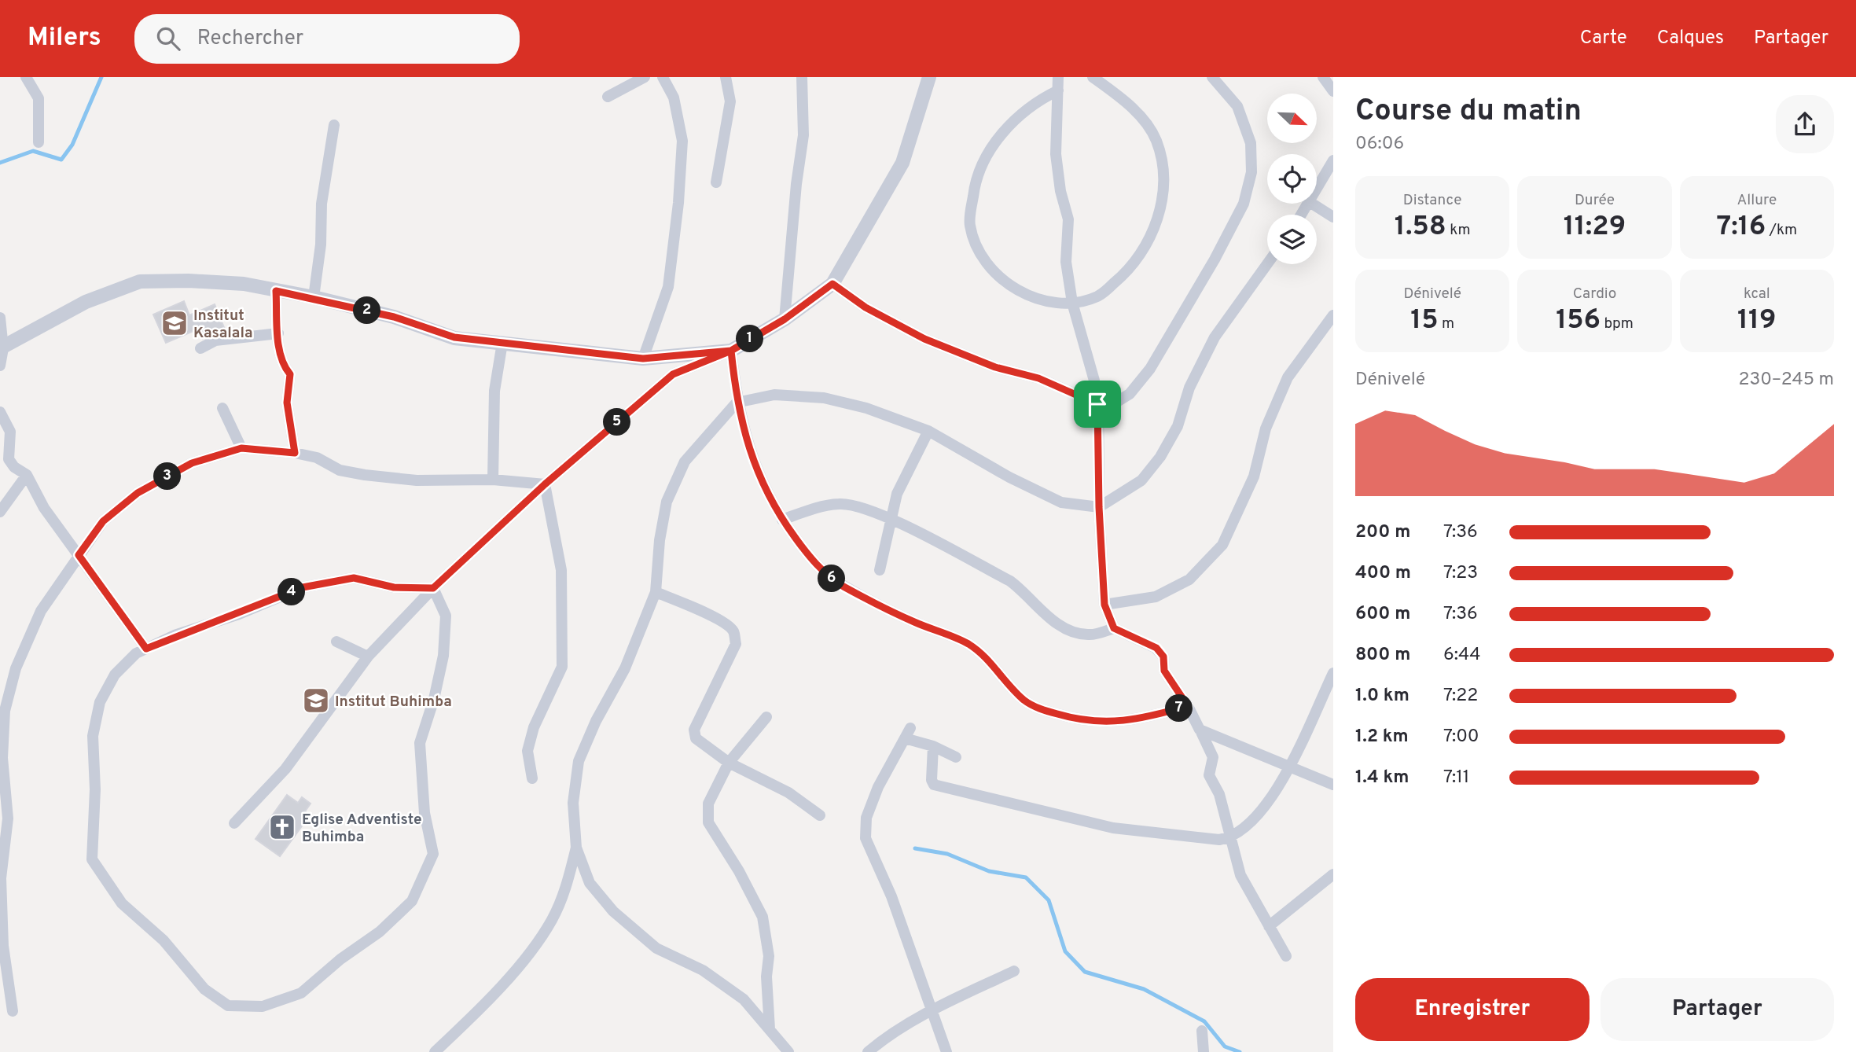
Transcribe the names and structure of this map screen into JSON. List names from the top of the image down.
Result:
{
  "places": {
    "school or university": ["Institut Kasalala", "Institut Buhimba"],
    "church": ["Eglise Adventiste Buhimba"]
  },
  "north": "bottom right",
  "page": {
    "header": "Milers",
    "search": "Rechercher",
    "nav": ["Carte", "Calques", "Partager"],
    "heading": ["Course du matin", "06:06"],
    "stats": [
      ["Distance", "1.58 km"],
      ["Durée", "11:29"],
      ["Allure", "7:16 /km"],
      ["Dénivelé", "15 m"],
      ["Cardio", "156 bpm"],
      ["kcal", "119"]
    ],
    "pins": [
      "2",
      "1",
      "5",
      "3",
      "6",
      "4",
      "7"
    ],
    "chart": ["Dénivelé", "230–245 m"],
    "list": [
      {
        "name": "200 m",
        "note": "7:36"
      },
      {
        "name": "400 m",
        "note": "7:23"
      },
      {
        "name": "600 m",
        "note": "7:36"
      },
      {
        "name": "800 m",
        "note": "6:44"
      },
      {
        "name": "1.0 km",
        "note": "7:22"
      },
      {
        "name": "1.2 km",
        "note": "7:00"
      },
      {
        "name": "1.4 km",
        "note": "7:11"
      }
    ],
    "buttons": ["Enregistrer", "Partager"]
  }
}
